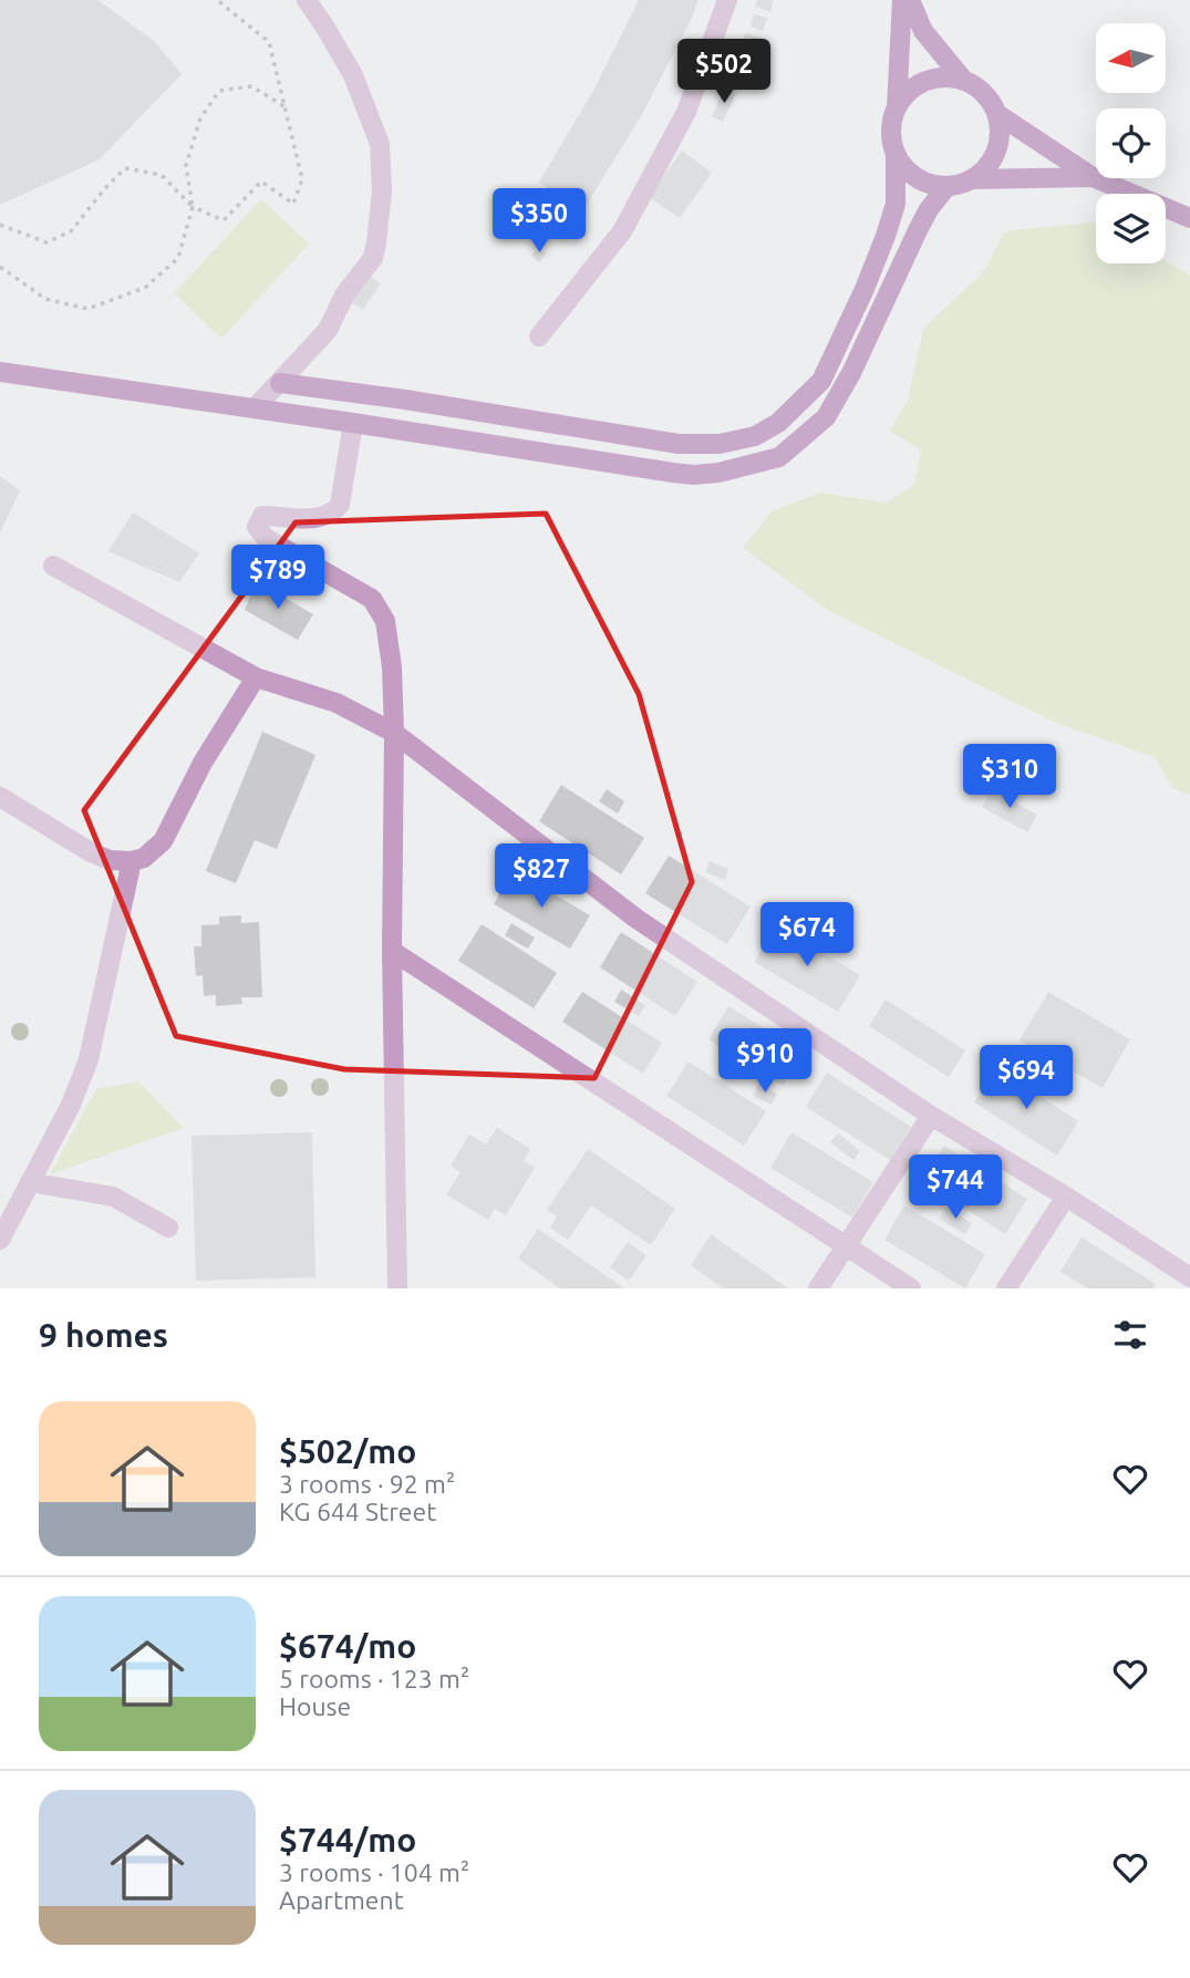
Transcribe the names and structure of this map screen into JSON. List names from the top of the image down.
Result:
{
  "north": "left",
  "page": {
    "price": [
      "$502",
      "$350",
      "$789",
      "$310",
      "$827",
      "$674",
      "$910",
      "$694",
      "$744"
    ],
    "heading": "9 homes",
    "list": [
      {
        "name": "$502/mo",
        "note": "3 rooms · 92 m² · KG 644 Street"
      },
      {
        "name": "$674/mo",
        "note": "5 rooms · 123 m² · House"
      },
      {
        "name": "$744/mo",
        "note": "3 rooms · 104 m² · Apartment"
      }
    ]
  }
}
